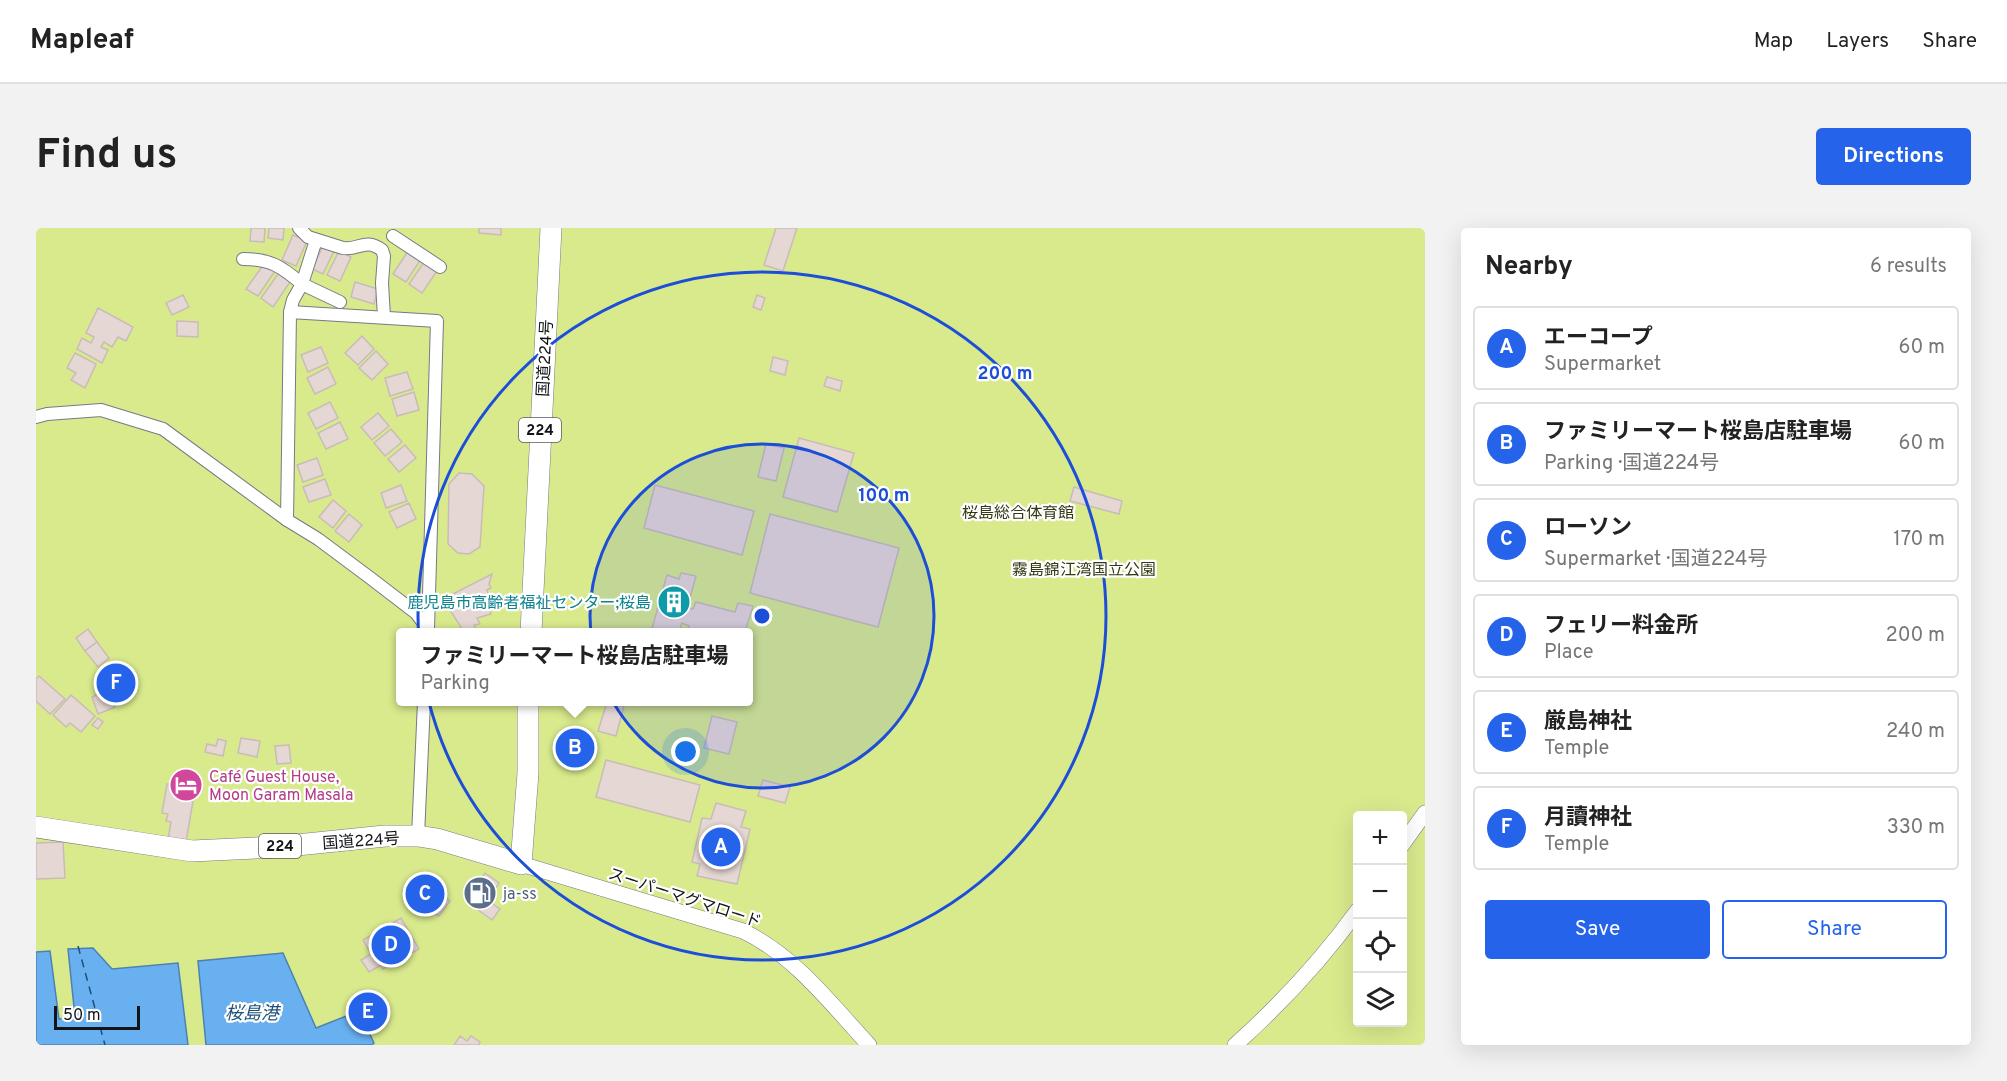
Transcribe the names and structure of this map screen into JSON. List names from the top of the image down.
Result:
{
  "streets": {
    "highway": ["国道224号", "224"],
    "street": ["スーパーマグマロード"]
  },
  "crossings": [
    ["国道224号", "スーパーマグマロード"]
  ],
  "water": ["桜島港"],
  "parks": ["桜島総合体育館", "霧島錦江湾国立公園"],
  "places": {
    "building": ["鹿児島市高齢者福祉センター;桜島"],
    "hotel": ["Café Guest House, Moon Garam Masala"],
    "fuel station": ["ja-ss"]
  },
  "scale_bar": "50 m",
  "page": {
    "header": "Mapleaf",
    "nav": ["Map", "Layers", "Share"],
    "buttons": [
      "Directions",
      ["Save", "Share"]
    ],
    "title": "Find us",
    "heading": ["Nearby", "6 results"],
    "list": [
      {
        "mark": "A",
        "name": "エーコープ",
        "note": "Supermarket",
        "value": "60 m"
      },
      {
        "mark": "B",
        "name": "ファミリーマート桜島店駐車場",
        "note": "Parking · 国道224号",
        "value": "60 m"
      },
      {
        "mark": "C",
        "name": "ローソン",
        "note": "Supermarket · 国道224号",
        "value": "170 m"
      },
      {
        "mark": "D",
        "name": "フェリー料金所",
        "note": "Place",
        "value": "200 m"
      },
      {
        "mark": "E",
        "name": "厳島神社",
        "note": "Temple",
        "value": "240 m"
      },
      {
        "mark": "F",
        "name": "月讀神社",
        "note": "Temple",
        "value": "330 m"
      }
    ],
    "popup": ["ファミリーマート桜島店駐車場", "Parking"],
    "pins": [
      "F",
      "B",
      "A",
      "C",
      "D",
      "E"
    ],
    "map_buttons": ["+", "−"],
    "scale": "50 m"
  },
  "rings": ["200 m", "100 m"]
}
